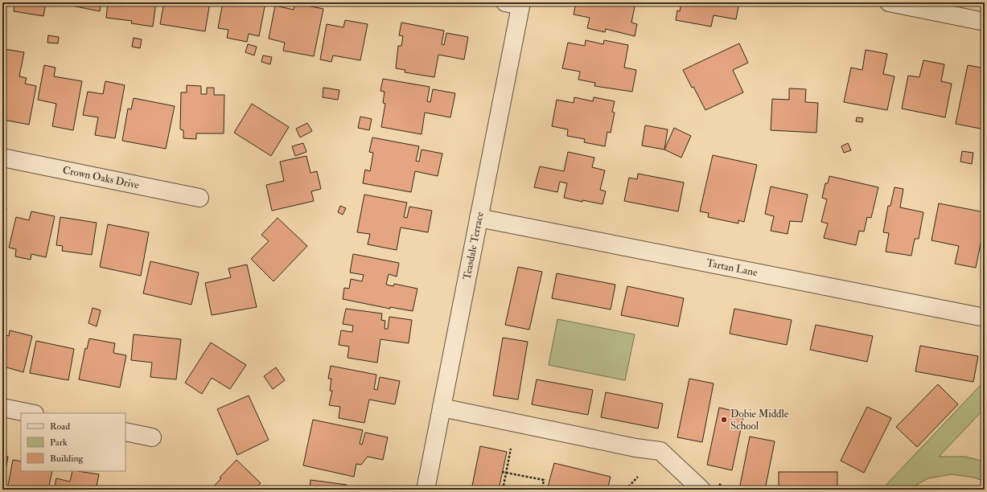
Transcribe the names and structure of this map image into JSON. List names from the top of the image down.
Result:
{
  "streets": {
    "street": ["Crown Oaks Drive", "Teasdale Terrace", "Tartan Lane"]
  },
  "crossings": [
    ["Teasdale Terrace", "Tartan Lane"]
  ],
  "places": ["Dobie Middle School"],
  "legend": ["Road", "Park", "Building"]
}
